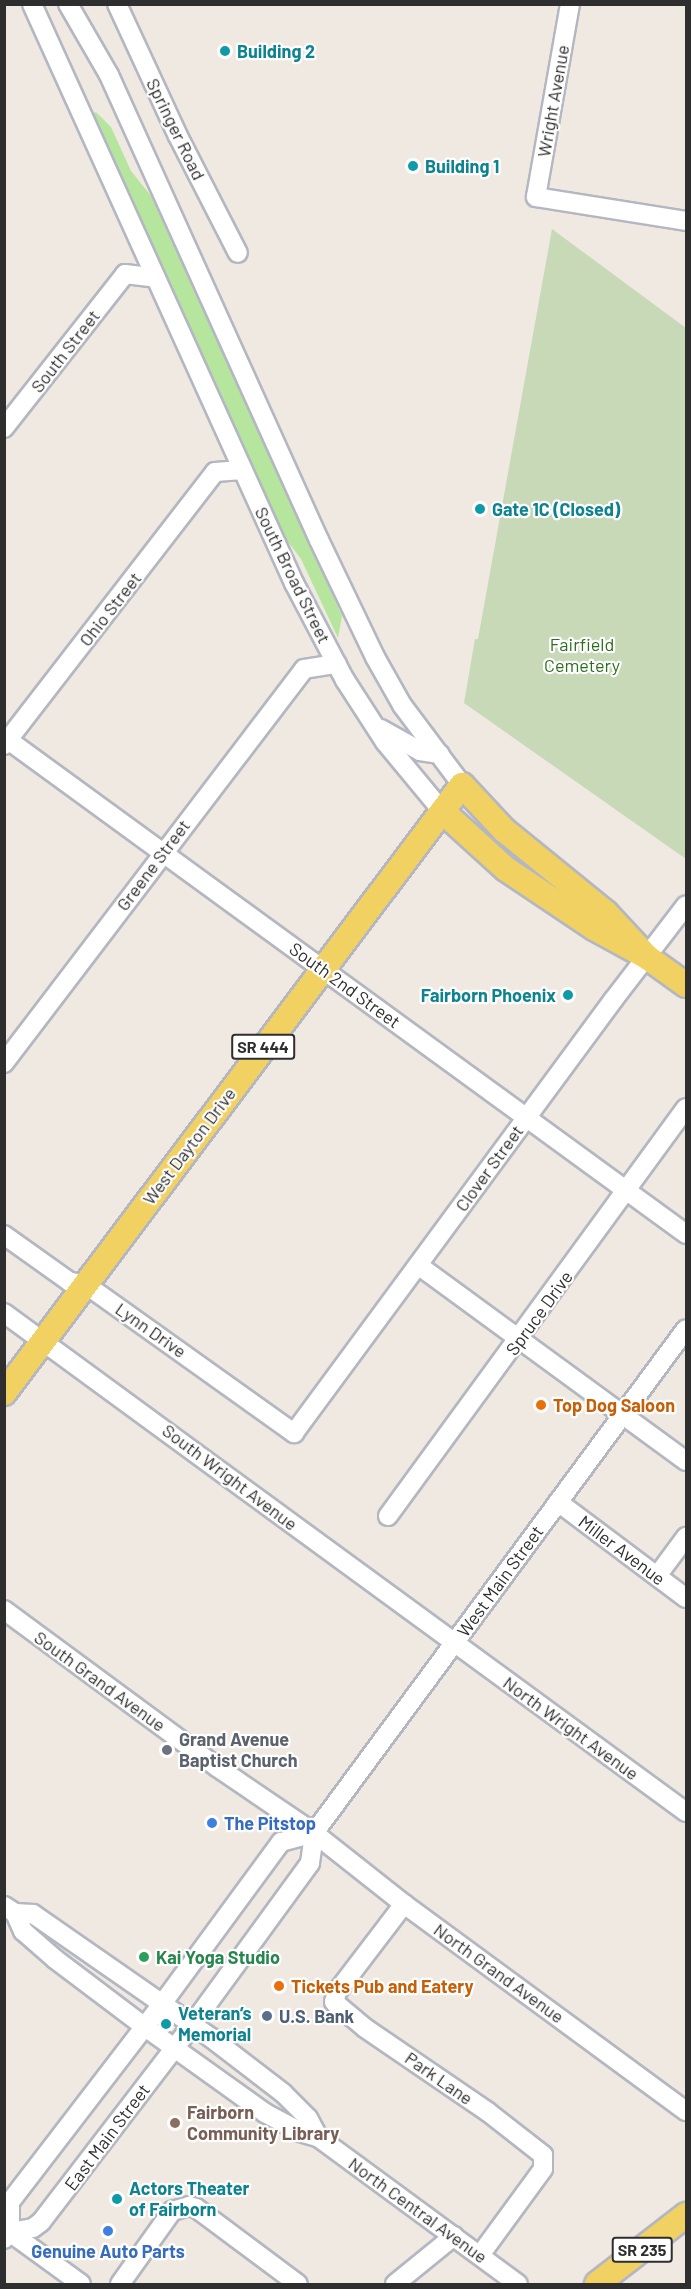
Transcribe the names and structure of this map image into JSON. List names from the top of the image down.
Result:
{
  "streets": {
    "main road": [
      "South Broad Street",
      "SR 444",
      "West Dayton Drive",
      "SR 235"
    ],
    "street": [
      "Wright Avenue",
      "Springer Road",
      "South Street",
      "Ohio Street",
      "Greene Street",
      "South 2nd Street",
      "Clover Street",
      "Spruce Drive",
      "Lynn Drive",
      "South Wright Avenue",
      "Miller Avenue",
      "West Main Street",
      "South Grand Avenue",
      "North Wright Avenue",
      "North Grand Avenue",
      "Park Lane",
      "East Main Street",
      "North Central Avenue"
    ]
  },
  "crossings": [
    ["South Street", "South Broad Street"],
    ["South Broad Street", "Ohio Street"],
    ["South Broad Street", "Greene Street"],
    ["South Broad Street", "West Dayton Drive"],
    ["South Broad Street", "Clover Street"],
    ["Ohio Street", "South 2nd Street"],
    ["Greene Street", "South 2nd Street"],
    ["South 2nd Street", "West Dayton Drive"],
    ["South 2nd Street", "Clover Street"],
    ["South 2nd Street", "Spruce Drive"],
    ["West Dayton Drive", "Lynn Drive"],
    ["West Dayton Drive", "South Wright Avenue"],
    ["Clover Street", "Lynn Drive"],
    ["South Wright Avenue", "West Main Street"],
    ["South Wright Avenue", "North Wright Avenue"],
    ["Miller Avenue", "West Main Street"],
    ["West Main Street", "South Grand Avenue"],
    ["West Main Street", "North Wright Avenue"],
    ["West Main Street", "North Grand Avenue"],
    ["West Main Street", "East Main Street"],
    ["West Main Street", "North Central Avenue"],
    ["South Grand Avenue", "North Grand Avenue"],
    ["North Grand Avenue", "Park Lane"],
    ["Park Lane", "North Central Avenue"],
    ["East Main Street", "North Central Avenue"]
  ],
  "parks": ["Fairfield Cemetery"],
  "places": [
    "Building 2",
    "Building 1",
    "Gate 1C (Closed)",
    "Fairborn Phoenix",
    "Top Dog Saloon",
    "Grand Avenue Baptist Church",
    "The Pitstop",
    "Kai Yoga Studio",
    "Tickets Pub and Eatery",
    "U.S. Bank",
    "Veteran’s Memorial",
    "Fairborn Community Library",
    "Actors Theater of Fairborn",
    "Genuine Auto Parts"
  ]
}
